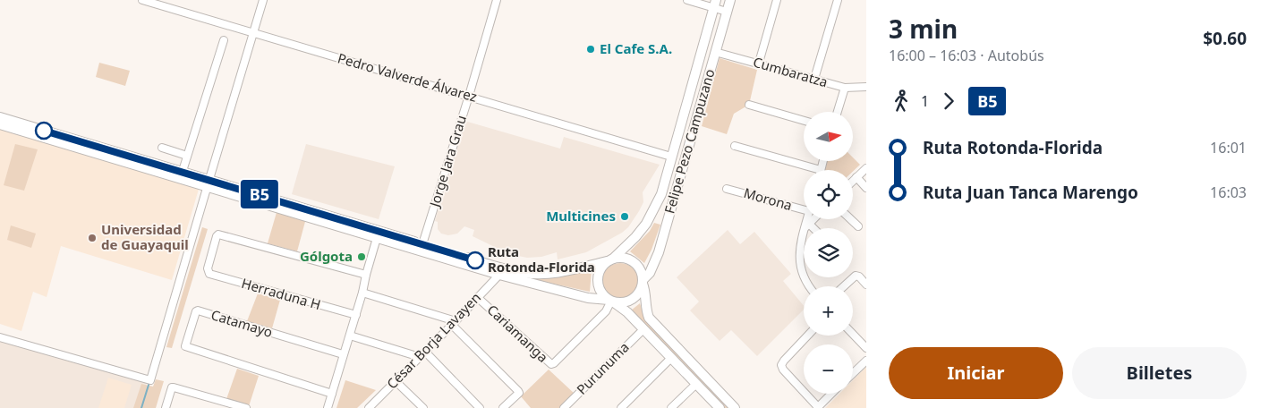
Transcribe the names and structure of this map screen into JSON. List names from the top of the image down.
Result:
{
  "streets": {
    "main road": ["Felipe Pezo Campuzano"],
    "street": [
      "Cumbaratza",
      "Pedro Valverde Álvarez",
      "Jorge Jara Grau",
      "Morona",
      "Herraduna H",
      "Catamayo",
      "Cariamanga",
      "César Borja Lavayen",
      "Purunuma"
    ]
  },
  "crossings": [
    ["Cumbaratza", "Felipe Pezo Campuzano"],
    ["Pedro Valverde Álvarez", "Felipe Pezo Campuzano"],
    ["Pedro Valverde Álvarez", "Jorge Jara Grau"],
    ["Felipe Pezo Campuzano", "Cariamanga"],
    ["Cariamanga", "César Borja Lavayen"]
  ],
  "places": [
    "El Cafe S.A.",
    "Multicines",
    "Universidad de Guayaquil",
    "Gólgota",
    "Ruta Rotonda-Florida"
  ],
  "lines": ["bus line B5"],
  "north": "right",
  "page": {
    "on_map": "B5",
    "heading": ["3 min", "16:00 – 16:03 · Autobús", "$0.60"],
    "legs": ["1", "B5"],
    "map_buttons": ["+", "−"],
    "list": [
      {
        "name": "Ruta Rotonda-Florida",
        "value": "16:01"
      },
      {
        "name": "Ruta Juan Tanca Marengo",
        "value": "16:03"
      }
    ],
    "buttons": ["Iniciar", "Billetes"]
  }
}
